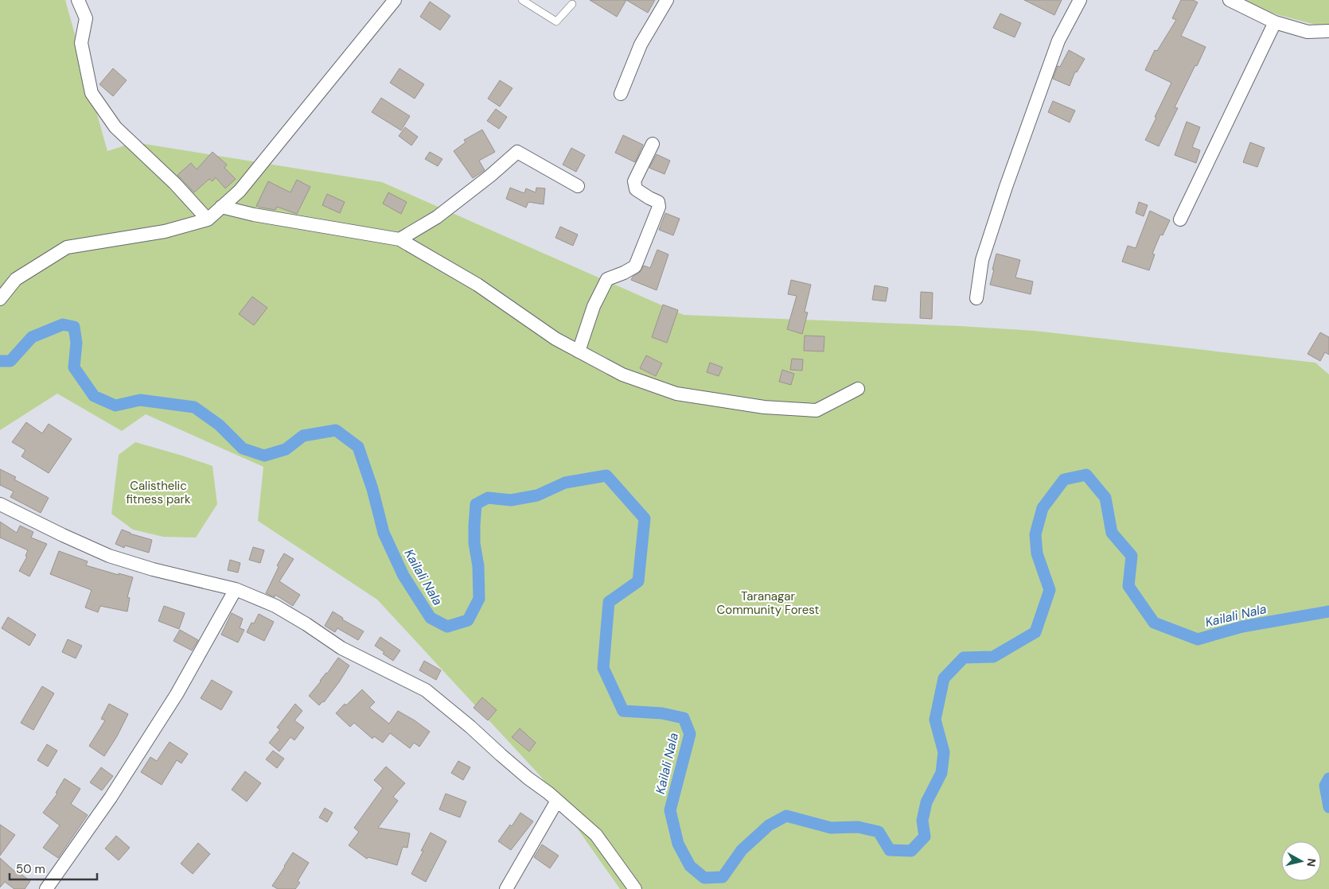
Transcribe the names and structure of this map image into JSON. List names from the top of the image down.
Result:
{
  "water": ["Kailali Nala"],
  "parks": ["Calisthelic fitness park", "Taranagar Community Forest"],
  "scale_bar": "50 m",
  "north": "right"
}
